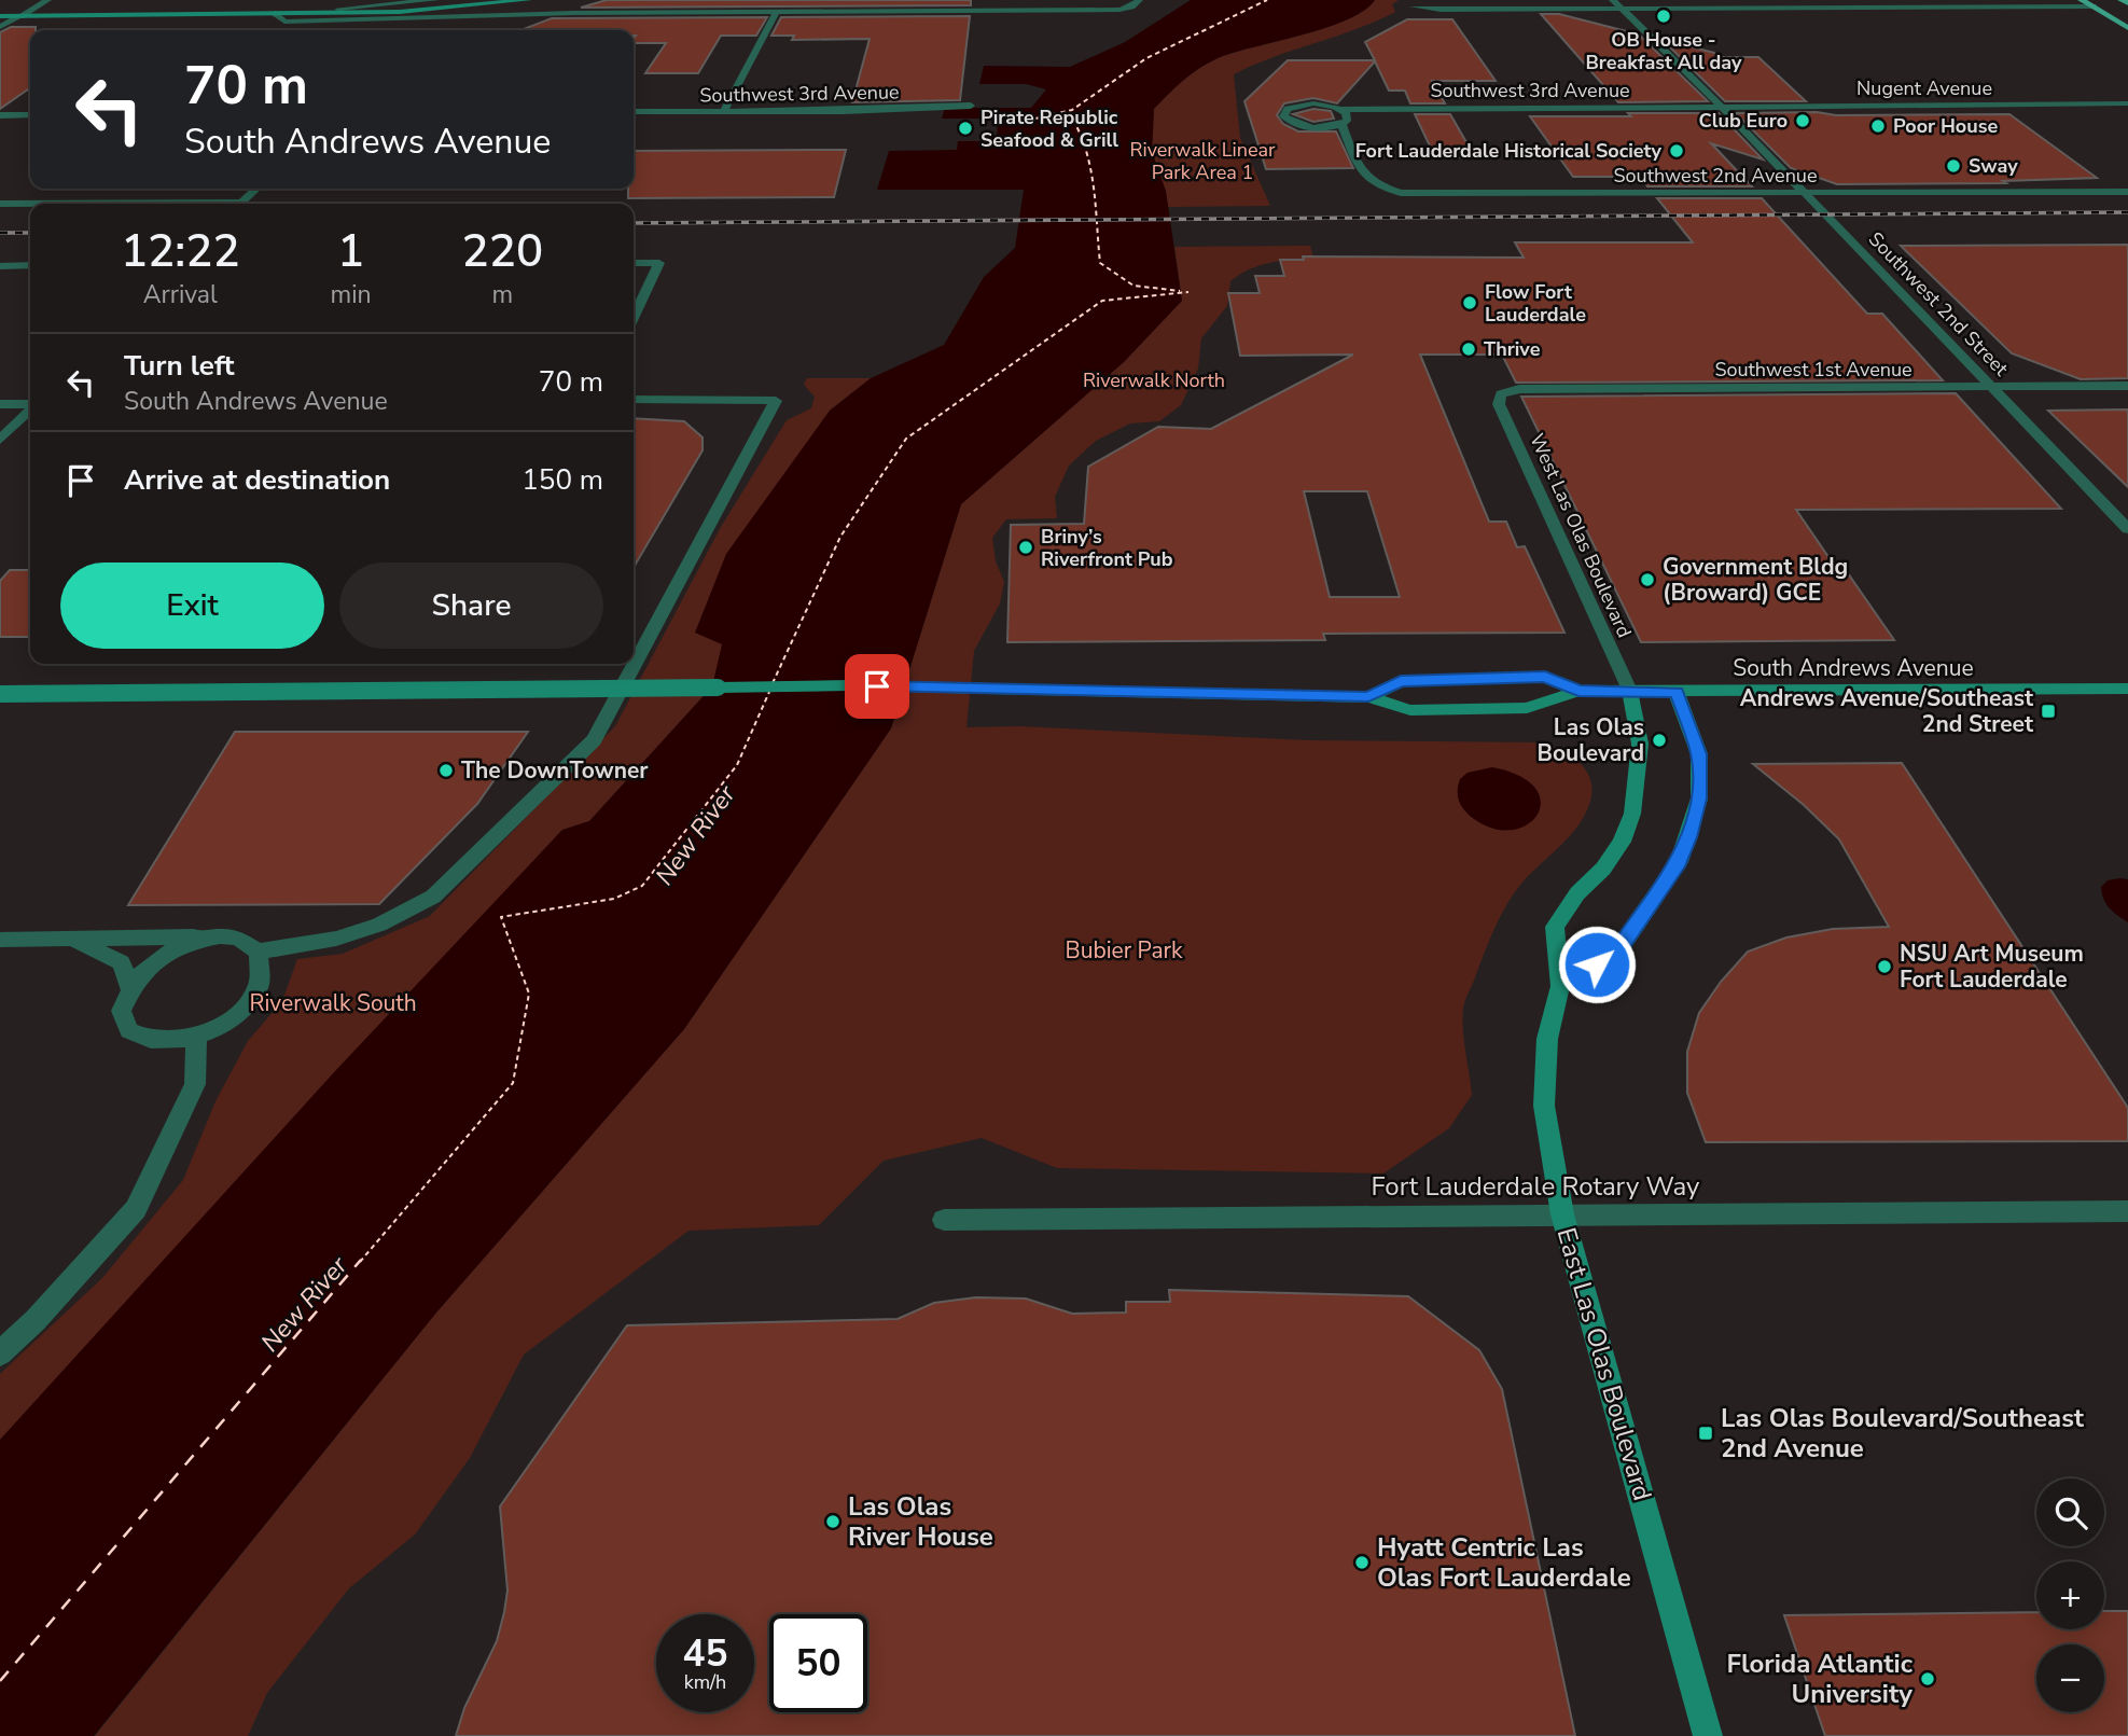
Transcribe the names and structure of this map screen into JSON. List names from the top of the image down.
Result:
{
  "streets": {
    "main road": ["South Andrews Avenue", "East Las Olas Boulevard"],
    "street": [
      "Nugent Avenue",
      "Southwest 3rd Avenue",
      "Southwest 2nd Avenue",
      "Southwest 2nd Street",
      "Southwest 1st Avenue",
      "West Las Olas Boulevard",
      "Fort Lauderdale Rotary Way"
    ]
  },
  "crossings": [
    ["Nugent Avenue", "Southwest 3rd Avenue"],
    ["Nugent Avenue", "Southwest 2nd Street"],
    ["Southwest 3rd Avenue", "Southwest 2nd Avenue"],
    ["Southwest 3rd Avenue", "Southwest 2nd Street"],
    ["Southwest 2nd Avenue", "Southwest 2nd Street"],
    ["Southwest 2nd Street", "Southwest 1st Avenue"],
    ["Southwest 1st Avenue", "West Las Olas Boulevard"],
    ["West Las Olas Boulevard", "South Andrews Avenue"],
    ["West Las Olas Boulevard", "East Las Olas Boulevard"],
    ["South Andrews Avenue", "East Las Olas Boulevard"],
    ["Fort Lauderdale Rotary Way", "East Las Olas Boulevard"]
  ],
  "water": ["New River"],
  "parks": [
    "Riverwalk Linear Park Area 1",
    "Riverwalk North",
    "Bubier Park",
    "Riverwalk South"
  ],
  "places": {
    "other": [
      "OB House - Breakfast All day",
      "Club Euro",
      "Poor House",
      "Pirate Republic Seafood & Grill",
      "Fort Lauderdale Historical Society",
      "Sway",
      "Flow Fort Lauderdale",
      "Thrive",
      "Briny’s Riverfront Pub",
      "Government Bldg (Broward) GCE",
      "Las Olas Boulevard",
      "The DownTowner",
      "NSU Art Museum Fort Lauderdale",
      "Las Olas River House",
      "Hyatt Centric Las Olas Fort Lauderdale",
      "Florida Atlantic University"
    ],
    "transit": ["Andrews Avenue/Southeast 2nd Street", "Las Olas Boulevard/Southeast 2nd Avenue"]
  },
  "page": {
    "turn": ["70 m", "South Andrews Avenue"],
    "eta": [
      "12:22",
      "Arrival",
      "1",
      "min",
      "220",
      "m"
    ],
    "list": [
      {
        "name": "Turn left",
        "note": "South Andrews Avenue",
        "value": "70 m"
      },
      {
        "name": "Arrive at destination",
        "value": "150 m"
      }
    ],
    "buttons": ["Exit", "Share"],
    "map_buttons": ["+", "−"],
    "speed": "45 km/h",
    "limit": "50"
  }
}
